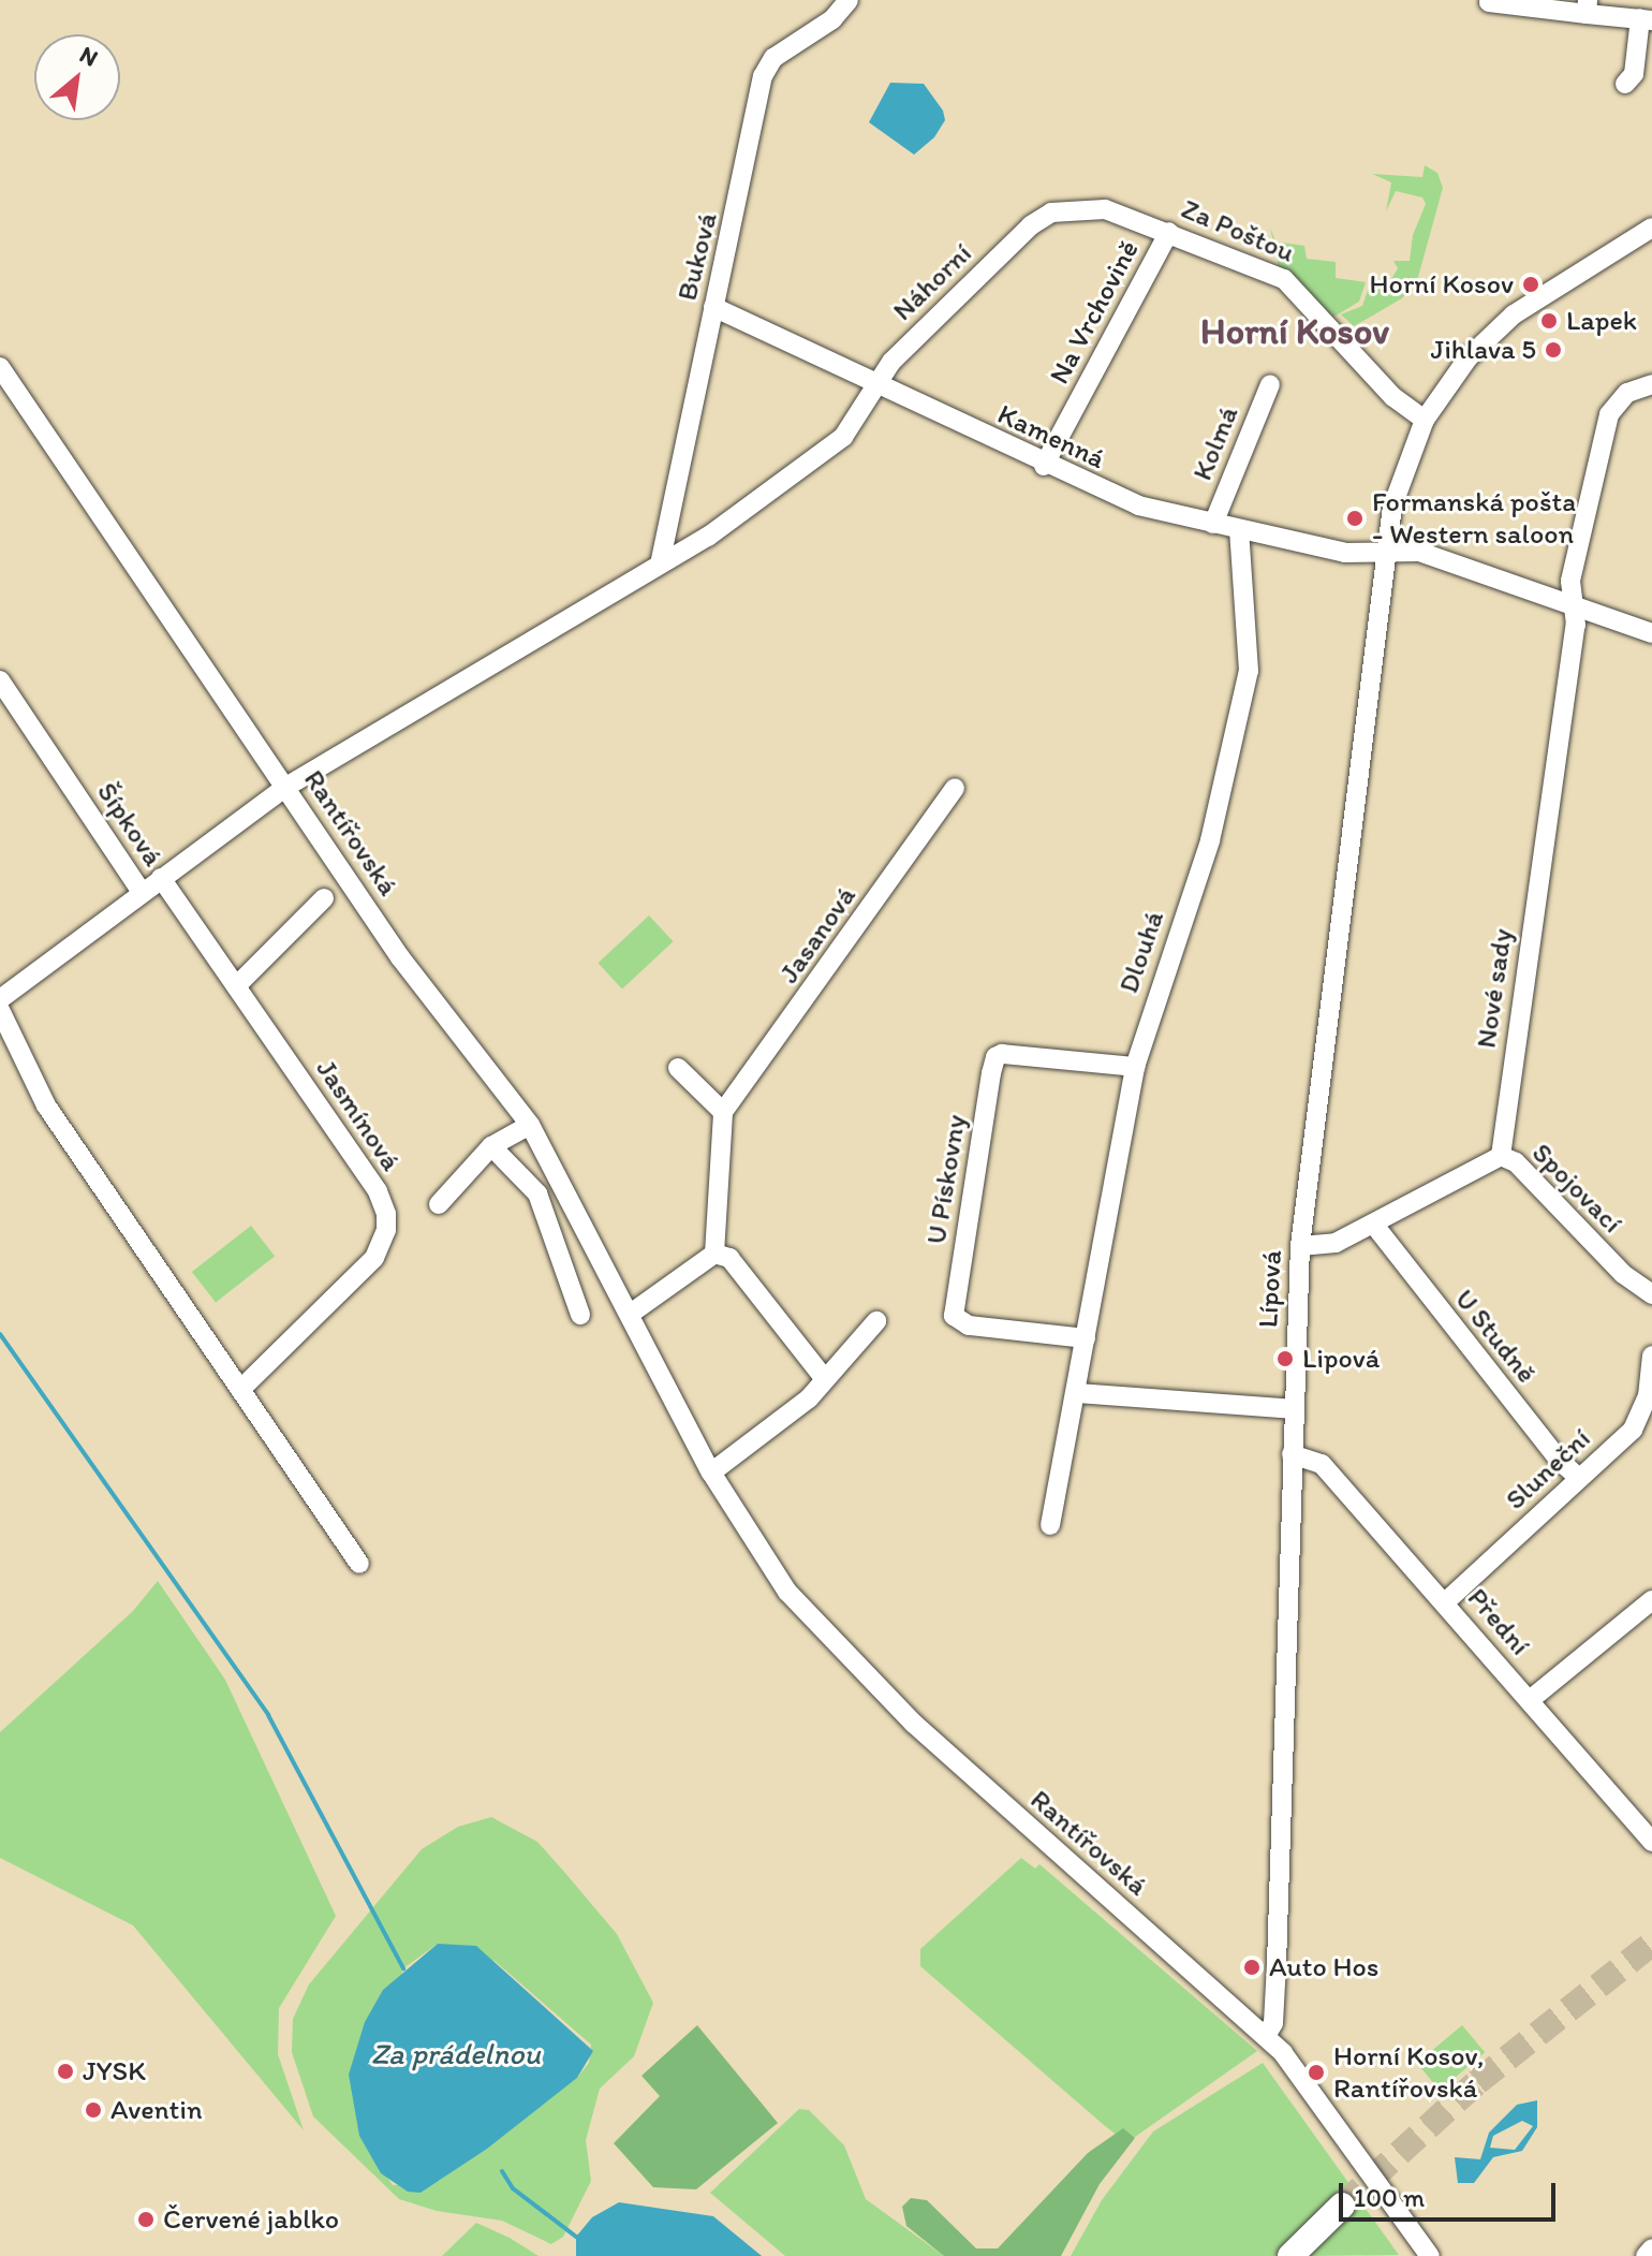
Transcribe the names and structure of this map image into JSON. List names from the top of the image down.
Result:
{
  "streets": {
    "street": [
      "Za Poštou",
      "Buková",
      "Náhorní",
      "Na Vrchovině",
      "Kamenná",
      "Kolmá",
      "Šípková",
      "Rantířovská",
      "Jasanová",
      "Dlouhá",
      "Nové sady",
      "Jasmínová",
      "U Pískovny",
      "Spojovací",
      "Lípová",
      "U Studně",
      "Sluneční",
      "Přední"
    ]
  },
  "crossings": [
    ["Za Poštou", "Náhorní"],
    ["Za Poštou", "Na Vrchovině"],
    ["Buková", "Náhorní"],
    ["Buková", "Kamenná"],
    ["Buková", "Šípková"],
    ["Náhorní", "Kamenná"],
    ["Náhorní", "Šípková"],
    ["Na Vrchovině", "Kamenná"],
    ["Kamenná", "Kolmá"],
    ["Kamenná", "Dlouhá"],
    ["Kamenná", "Nové sady"],
    ["Kamenná", "Lípová"],
    ["Šípková", "Rantířovská"],
    ["Šípková", "Jasmínová"],
    ["Rantířovská", "Lípová"],
    ["Dlouhá", "U Pískovny"],
    ["Nové sady", "Spojovací"],
    ["Lípová", "Přední"],
    ["U Studně", "Sluneční"],
    ["Sluneční", "Přední"]
  ],
  "districts": ["Horní Kosov"],
  "water": ["Za prádelnou"],
  "places": [
    "Horní Kosov",
    "Lapek",
    "Jihlava 5",
    "Formanská pošta - Western saloon",
    "Lipová",
    "Auto Hos",
    "JYSK",
    "Horní Kosov, Rantířovská",
    "Aventin",
    "Červené jablko"
  ],
  "scale_bar": "100 m",
  "north": "top right"
}
